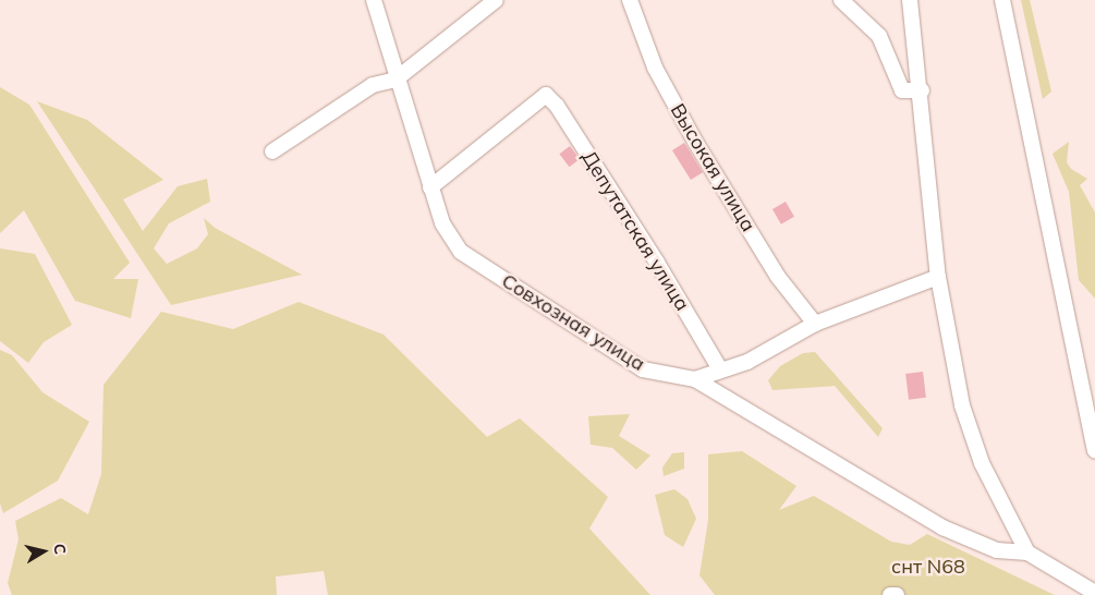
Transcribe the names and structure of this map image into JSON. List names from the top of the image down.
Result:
{
  "streets": {
    "street": ["Высокая улица", "Депутатская улица", "Совхозная улица"]
  },
  "crossings": [
    ["Депутатская улица", "Совхозная улица"]
  ],
  "parks": ["снт N68"],
  "north": "right"
}
